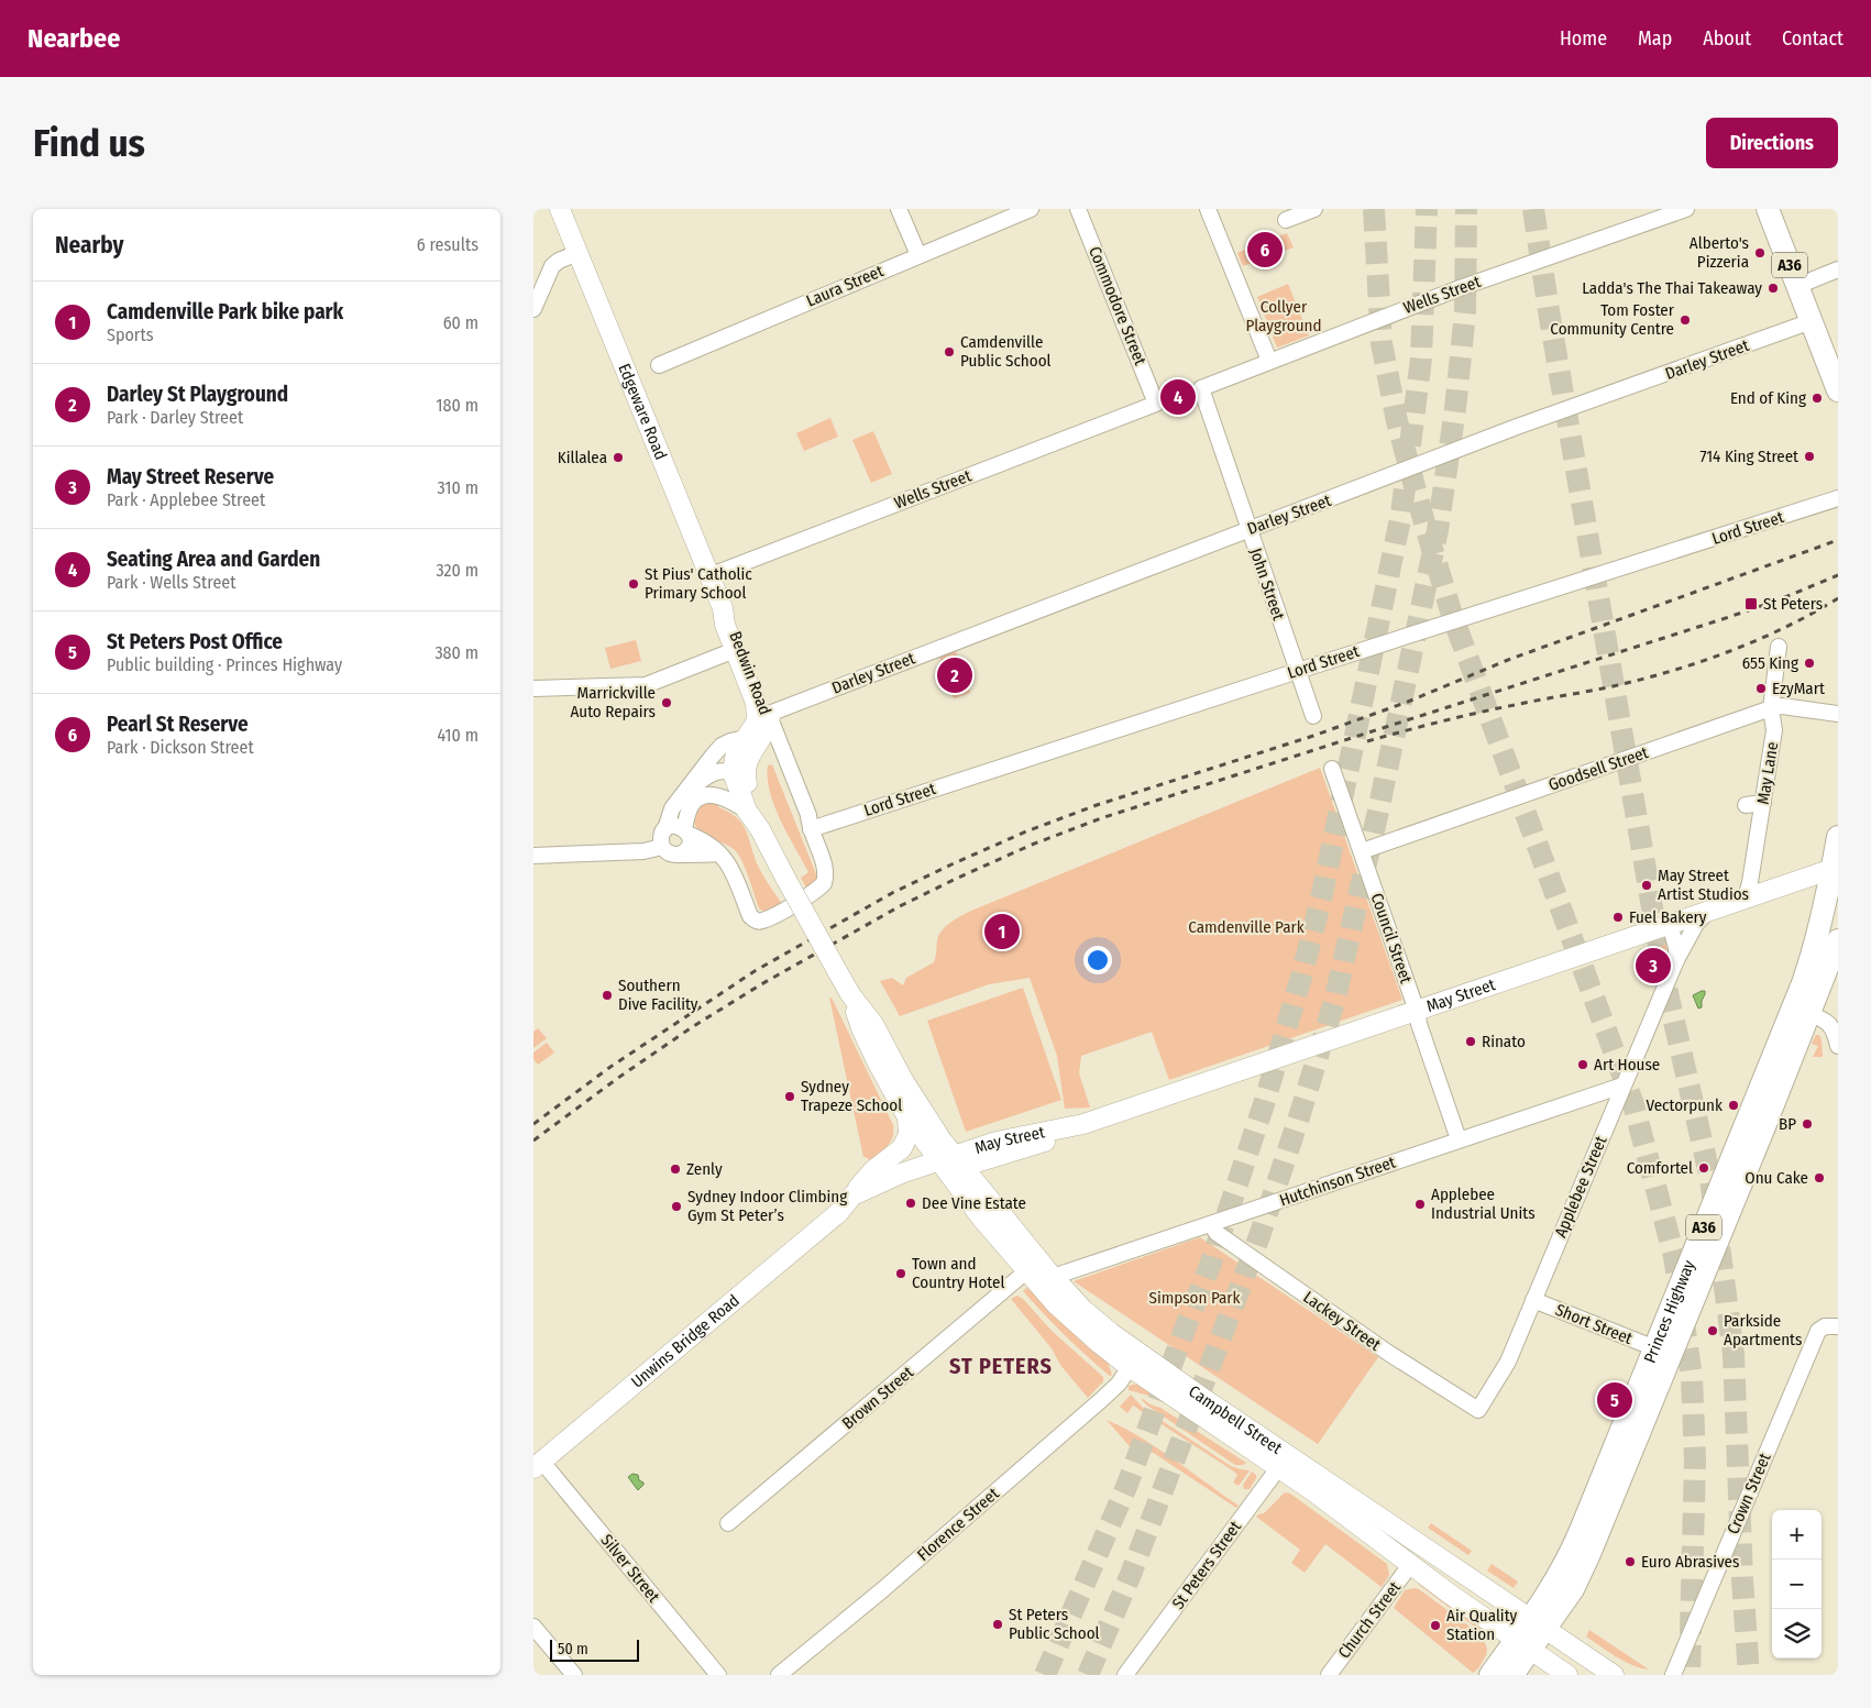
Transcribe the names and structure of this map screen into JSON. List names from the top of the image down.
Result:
{
  "streets": {
    "highway": ["A36", "Princes Highway"],
    "main road": [
      "Edgeware Road",
      "Bedwin Road",
      "May Street",
      "Unwins Bridge Road",
      "Campbell Street"
    ],
    "street": [
      "Laura Street",
      "Wells Street",
      "Commodore Street",
      "Darley Street",
      "Lord Street",
      "John Street",
      "Goodsell Street",
      "May Lane",
      "Council Street",
      "Hutchinson Street",
      "Applebee Street",
      "Lackey Street",
      "Short Street",
      "Brown Street",
      "Crown Street",
      "Florence Street",
      "St Peters Street",
      "Silver Street",
      "Church Street"
    ]
  },
  "crossings": [
    ["A36", "Darley Street"],
    ["A36", "May Street"],
    ["A36", "Princes Highway"],
    ["Wells Street", "Commodore Street"],
    ["Wells Street", "Edgeware Road"],
    ["Wells Street", "John Street"],
    ["Darley Street", "John Street"],
    ["Darley Street", "Bedwin Road"],
    ["Edgeware Road", "Bedwin Road"],
    ["Lord Street", "John Street"],
    ["Goodsell Street", "May Lane"],
    ["Goodsell Street", "Council Street"],
    ["May Lane", "May Street"],
    ["Council Street", "May Street"],
    ["Council Street", "Hutchinson Street"],
    ["May Street", "Applebee Street"],
    ["May Street", "Princes Highway"],
    ["May Street", "Unwins Bridge Road"],
    ["May Street", "Campbell Street"],
    ["Hutchinson Street", "Applebee Street"],
    ["Hutchinson Street", "Lackey Street"],
    ["Hutchinson Street", "Campbell Street"],
    ["Applebee Street", "Lackey Street"],
    ["Applebee Street", "Short Street"],
    ["Princes Highway", "Short Street"],
    ["Princes Highway", "Campbell Street"],
    ["Unwins Bridge Road", "Campbell Street"],
    ["Unwins Bridge Road", "Silver Street"],
    ["Brown Street", "Campbell Street"],
    ["Campbell Street", "Florence Street"],
    ["Campbell Street", "St Peters Street"],
    ["Campbell Street", "Church Street"]
  ],
  "districts": ["ST PETERS"],
  "parks": ["Collyer Playground", "Camdenville Park", "Simpson Park"],
  "places": {
    "other": [
      "Alberto's Pizzeria",
      "Ladda's The Thai Takeaway",
      "Tom Foster Community Centre",
      "Camdenville Public School",
      "End of King",
      "714 King Street",
      "Killalea",
      "St Pius' Catholic Primary School",
      "655 King",
      "EzyMart",
      "Marrickville Auto Repairs",
      "May Street Artist Studios",
      "Fuel Bakery",
      "Southern Dive Facility",
      "Rinato",
      "Art House",
      "Sydney Trapeze School",
      "Vectorpunk",
      "BP",
      "Comfortel",
      "Zenly",
      "Onu Cake",
      "Dee Vine Estate",
      "Applebee Industrial Units",
      "Sydney Indoor Climbing Gym St Peter’s",
      "Town and Country Hotel",
      "Parkside Apartments",
      "Euro Abrasives",
      "St Peters Public School",
      "Air Quality Station"
    ],
    "transit": ["St Peters"]
  },
  "scale_bar": "50 m",
  "page": {
    "header": "Nearbee",
    "nav": [
      "Home",
      "Map",
      "About",
      "Contact"
    ],
    "buttons": "Directions",
    "title": "Find us",
    "heading": ["Nearby", "6 results"],
    "pins": [
      "6",
      "4",
      "2",
      "1",
      "3",
      "5"
    ],
    "list": [
      {
        "mark": "1",
        "name": "Camdenville Park bike park",
        "note": "Sports",
        "value": "60 m"
      },
      {
        "mark": "2",
        "name": "Darley St Playground",
        "note": "Park · Darley Street",
        "value": "180 m"
      },
      {
        "mark": "3",
        "name": "May Street Reserve",
        "note": "Park · Applebee Street",
        "value": "310 m"
      },
      {
        "mark": "4",
        "name": "Seating Area and Garden",
        "note": "Park · Wells Street",
        "value": "320 m"
      },
      {
        "mark": "5",
        "name": "St Peters Post Office",
        "note": "Public building · Princes Highway",
        "value": "380 m"
      },
      {
        "mark": "6",
        "name": "Pearl St Reserve",
        "note": "Park · Dickson Street",
        "value": "410 m"
      }
    ],
    "map_buttons": ["+", "−"],
    "scale": "50 m"
  }
}
